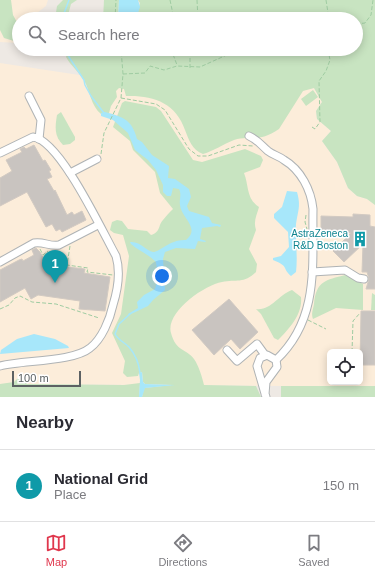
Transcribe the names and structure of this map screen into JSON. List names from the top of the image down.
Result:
{
  "places": {
    "building": ["AstraZeneca R&D Boston"]
  },
  "scale_bar": "100 m",
  "page": {
    "search": "Search here",
    "pins": "1",
    "scale": "100 m",
    "heading": "Nearby",
    "list": [
      {
        "mark": "1",
        "name": "National Grid",
        "note": "Place",
        "value": "150 m"
      }
    ],
    "nav": ["Map", "Directions", "Saved"]
  }
}
